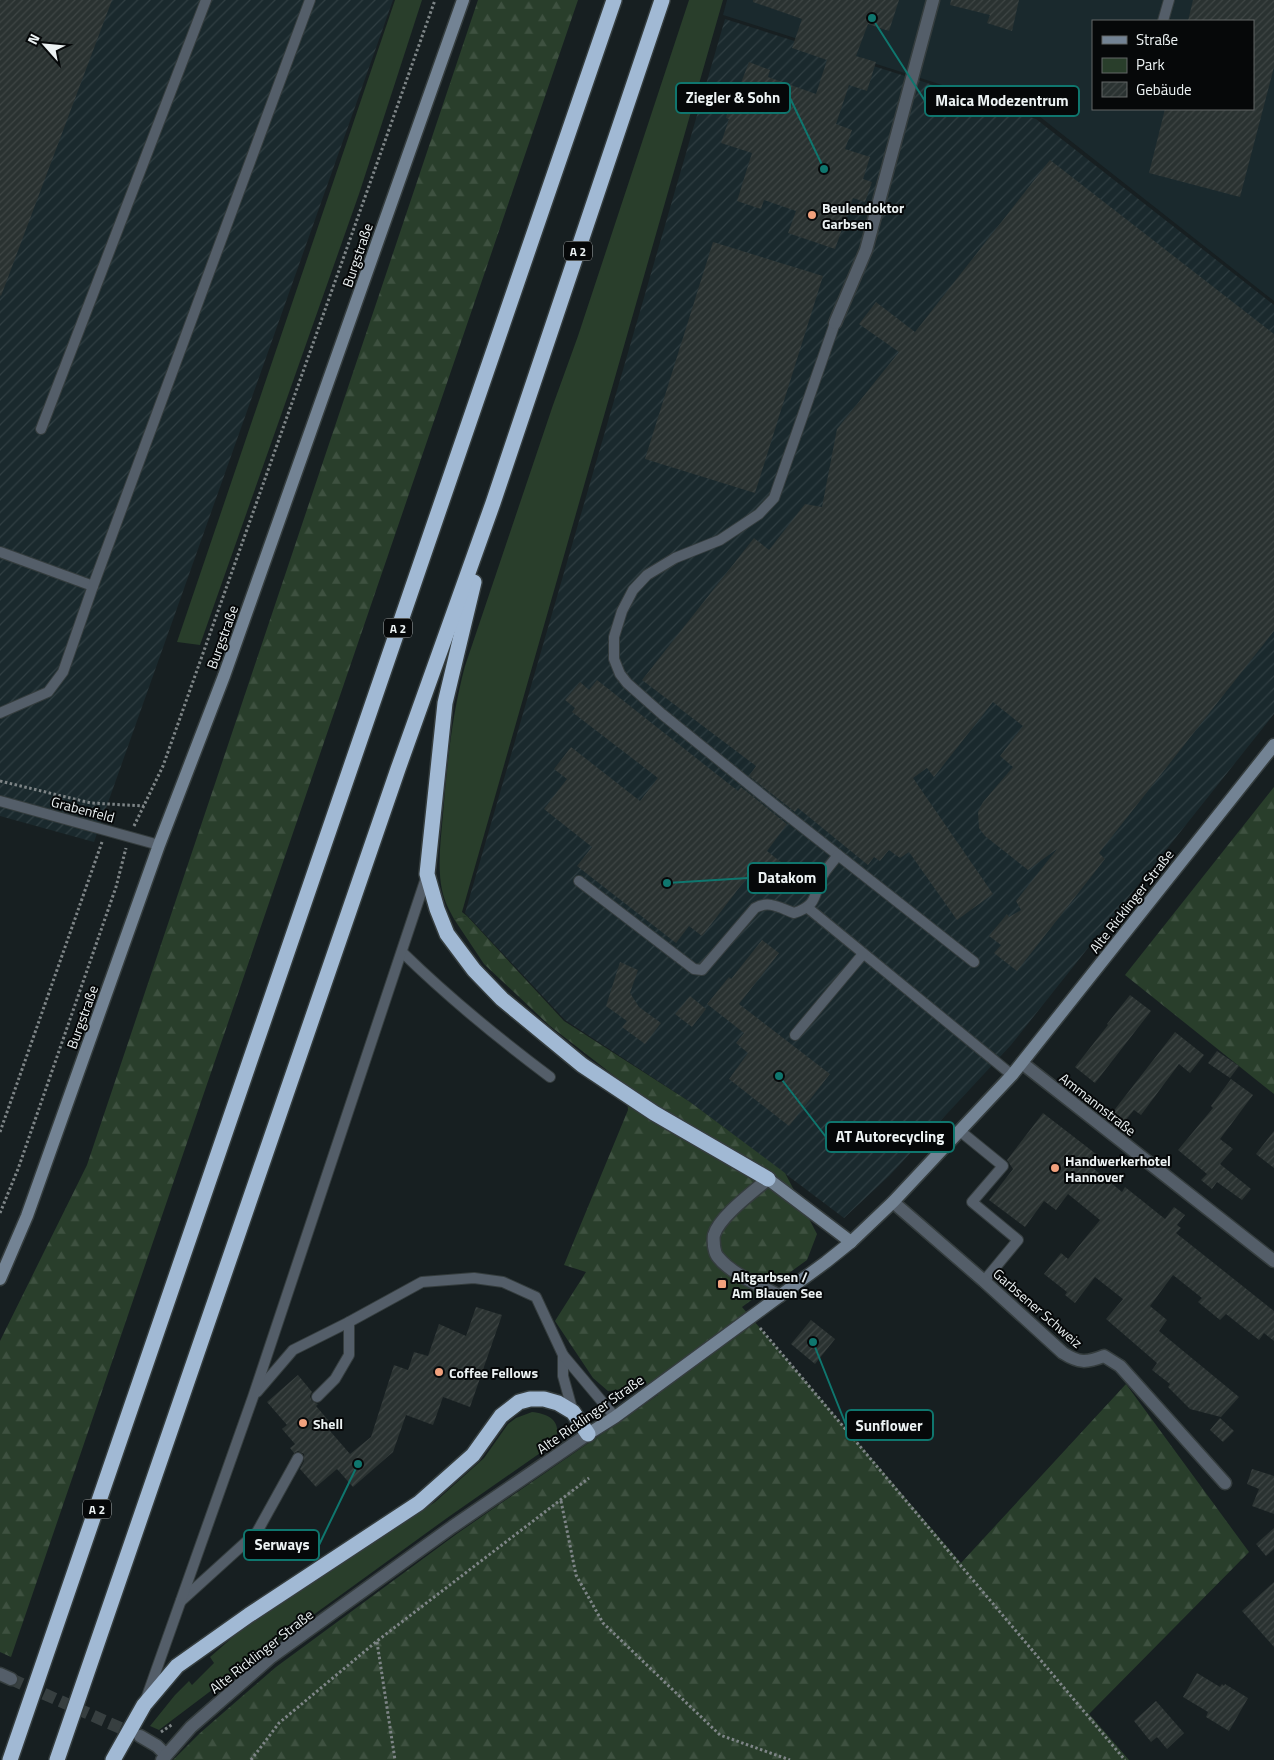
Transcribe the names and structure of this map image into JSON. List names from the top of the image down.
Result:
{
  "streets": {
    "highway": ["A 2"],
    "street": [
      "Burgstraße",
      "Alte Ricklinger Straße",
      "Ammannstraße",
      "Garbsener Schweiz"
    ],
    "lane": ["Grabenfeld"]
  },
  "crossings": [
    ["Burgstraße", "Grabenfeld"],
    ["Alte Ricklinger Straße", "Ammannstraße"],
    ["Alte Ricklinger Straße", "Garbsener Schweiz"]
  ],
  "places": {
    "other": [
      "Maica Modezentrum",
      "Ziegler & Sohn",
      "Beulendoktor Garbsen",
      "Datakom",
      "AT Autorecycling",
      "Handwerkerhotel Hannover",
      "Sunflower",
      "Coffee Fellows",
      "Shell",
      "Serways"
    ],
    "transit": ["Altgarbsen / Am Blauen See"]
  },
  "legend": ["Straße", "Park", "Gebäude"],
  "north": "top left"
}
